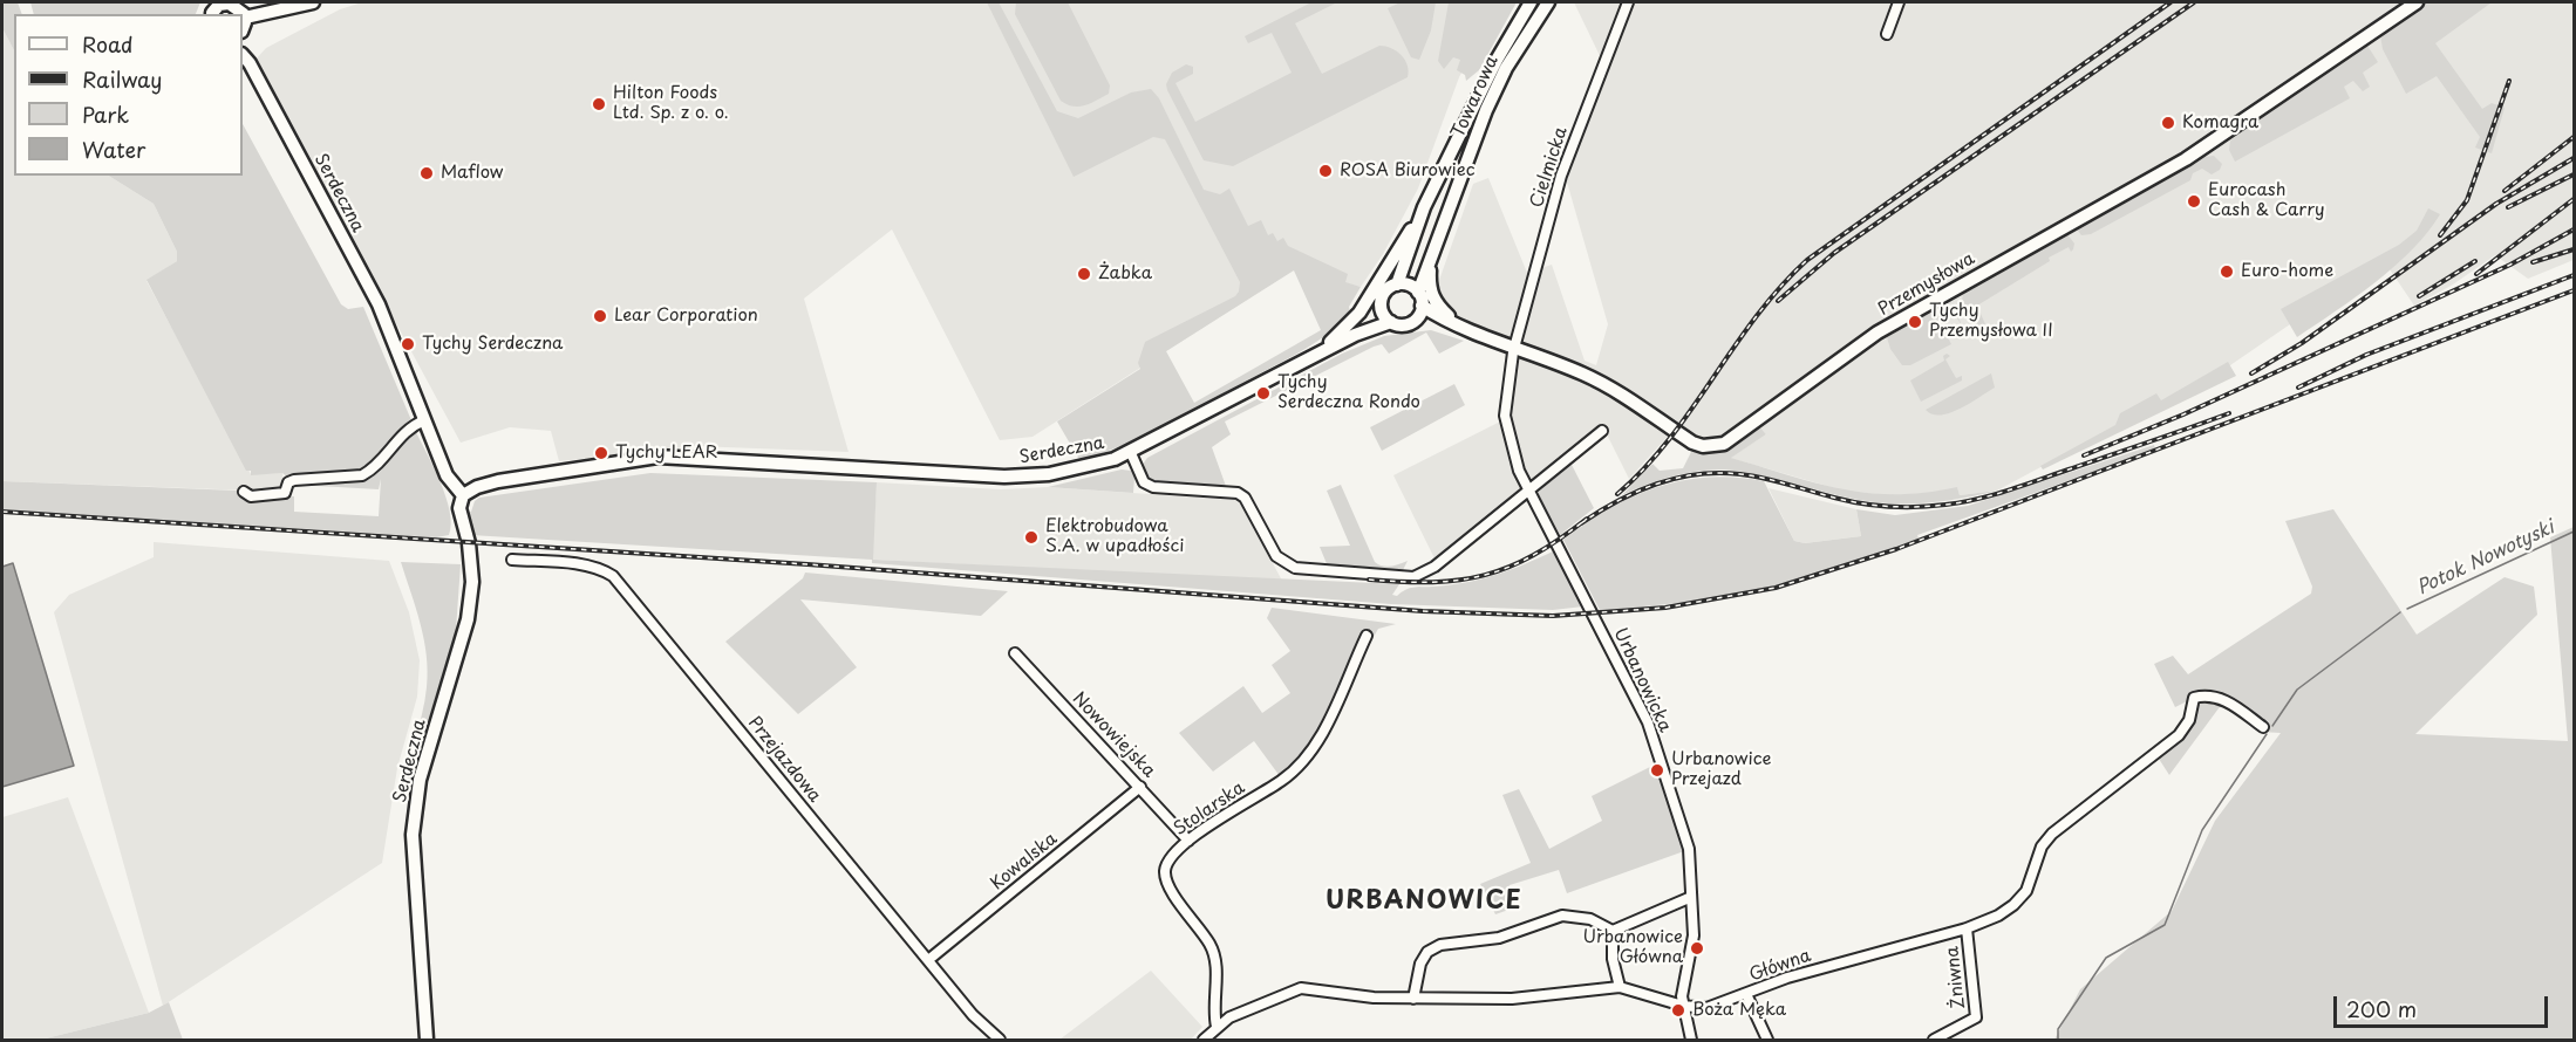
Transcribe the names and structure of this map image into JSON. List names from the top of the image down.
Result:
{
  "streets": {
    "street": [
      "Towarowa",
      "Cielmicka",
      "Serdeczna",
      "Przemysłowa",
      "Urbanowicka",
      "Nowowiejska",
      "Przejazdowa",
      "Stolarska",
      "Kowalska",
      "Główna",
      "Żniwna"
    ]
  },
  "crossings": [
    ["Towarowa", "Przemysłowa"],
    ["Cielmicka", "Przemysłowa"],
    ["Cielmicka", "Urbanowicka"],
    ["Serdeczna", "Urbanowicka"],
    ["Przemysłowa", "Urbanowicka"],
    ["Urbanowicka", "Główna"],
    ["Nowowiejska", "Stolarska"],
    ["Nowowiejska", "Kowalska"],
    ["Przejazdowa", "Kowalska"],
    ["Stolarska", "Główna"],
    ["Główna", "Żniwna"]
  ],
  "districts": ["URBANOWICE"],
  "water": ["Potok Nowotyski"],
  "places": [
    "Hilton Foods Ltd. Sp. z o. o.",
    "Komagra",
    "ROSA Biurowiec",
    "Maflow",
    "Eurocash Cash & Carry",
    "Euro-home",
    "Żabka",
    "Lear Corporation",
    "Tychy Przemysłowa II",
    "Tychy Serdeczna",
    "Tychy Serdeczna Rondo",
    "Tychy LEAR",
    "Elektrobudowa S.A. w upadłości",
    "Urbanowice Przejazd",
    "Urbanowice Główna",
    "Boża Męka"
  ],
  "legend": [
    "Road",
    "Railway",
    "Park",
    "Water"
  ],
  "scale_bar": "200 m"
}
